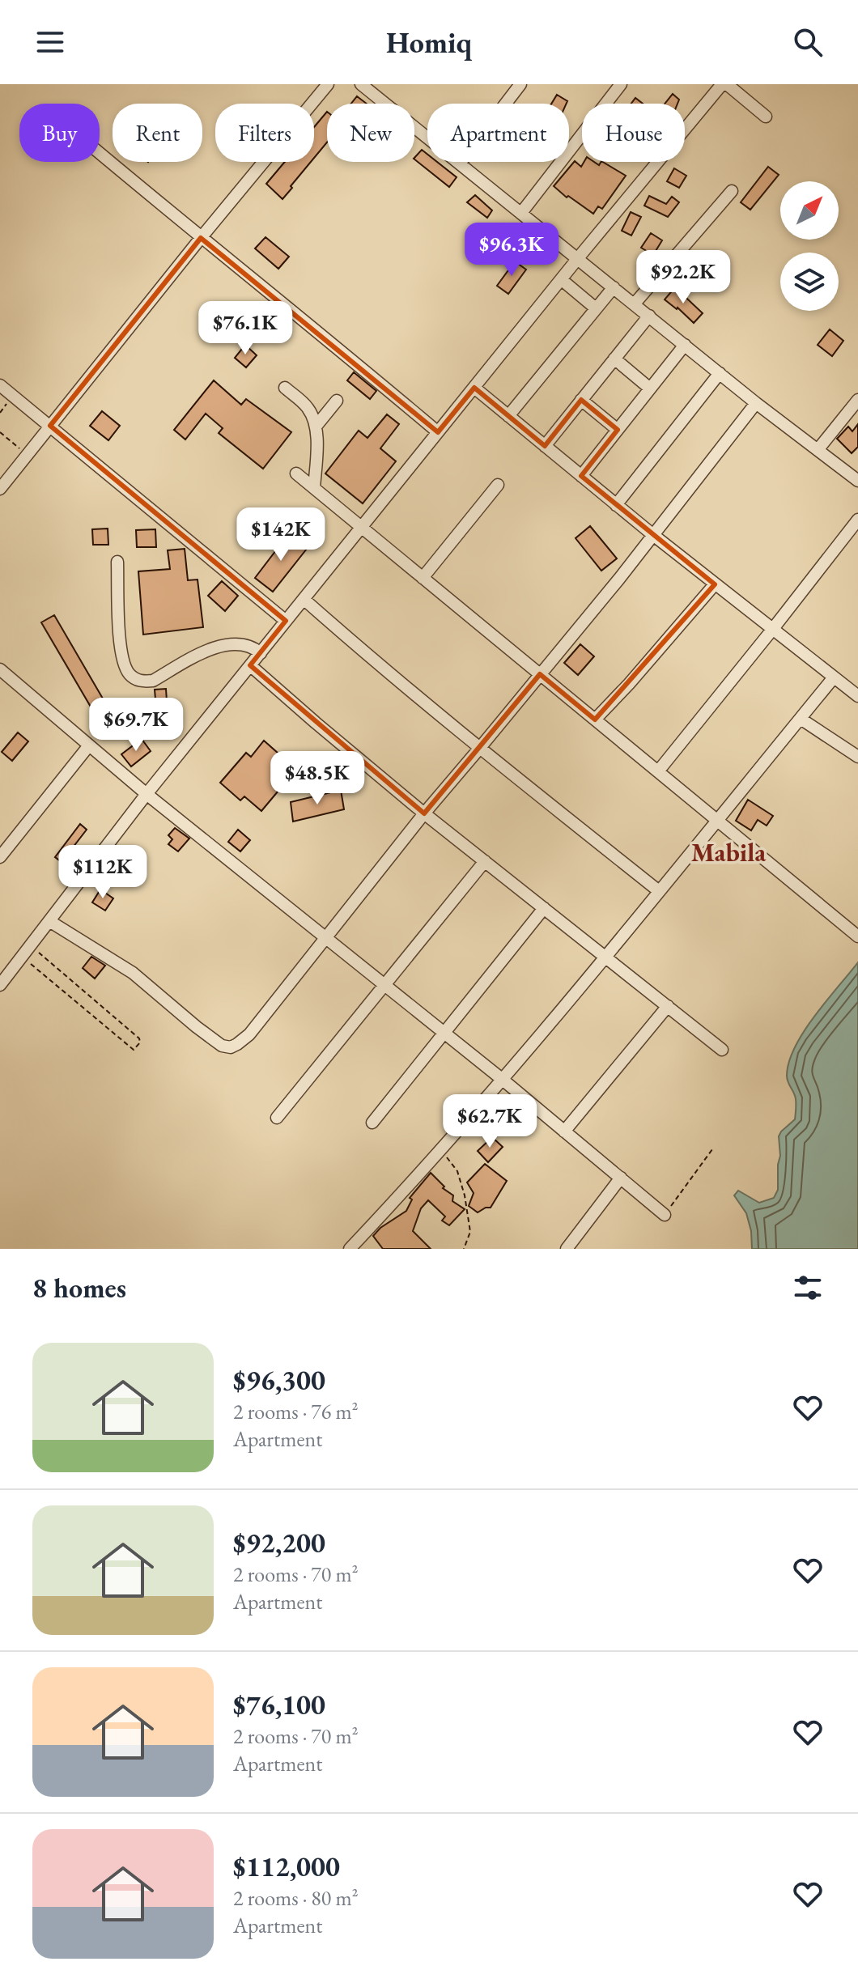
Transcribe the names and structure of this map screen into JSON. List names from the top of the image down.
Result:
{
  "districts": ["Mabila"],
  "north": "top right",
  "page": {
    "header": "Homiq",
    "chip": [
      "Buy",
      "Rent",
      "Filters",
      "New",
      "Apartment",
      "House"
    ],
    "price": [
      "$96.3K",
      "$92.2K",
      "$76.1K",
      "$142K",
      "$69.7K",
      "$48.5K",
      "$112K",
      "$62.7K"
    ],
    "heading": "8 homes",
    "list": [
      {
        "name": "$96,300",
        "note": "2 rooms · 76 m² · Apartment"
      },
      {
        "name": "$92,200",
        "note": "2 rooms · 70 m² · Apartment"
      },
      {
        "name": "$76,100",
        "note": "2 rooms · 70 m² · Apartment"
      },
      {
        "name": "$112,000",
        "note": "2 rooms · 80 m² · Apartment"
      }
    ]
  }
}
